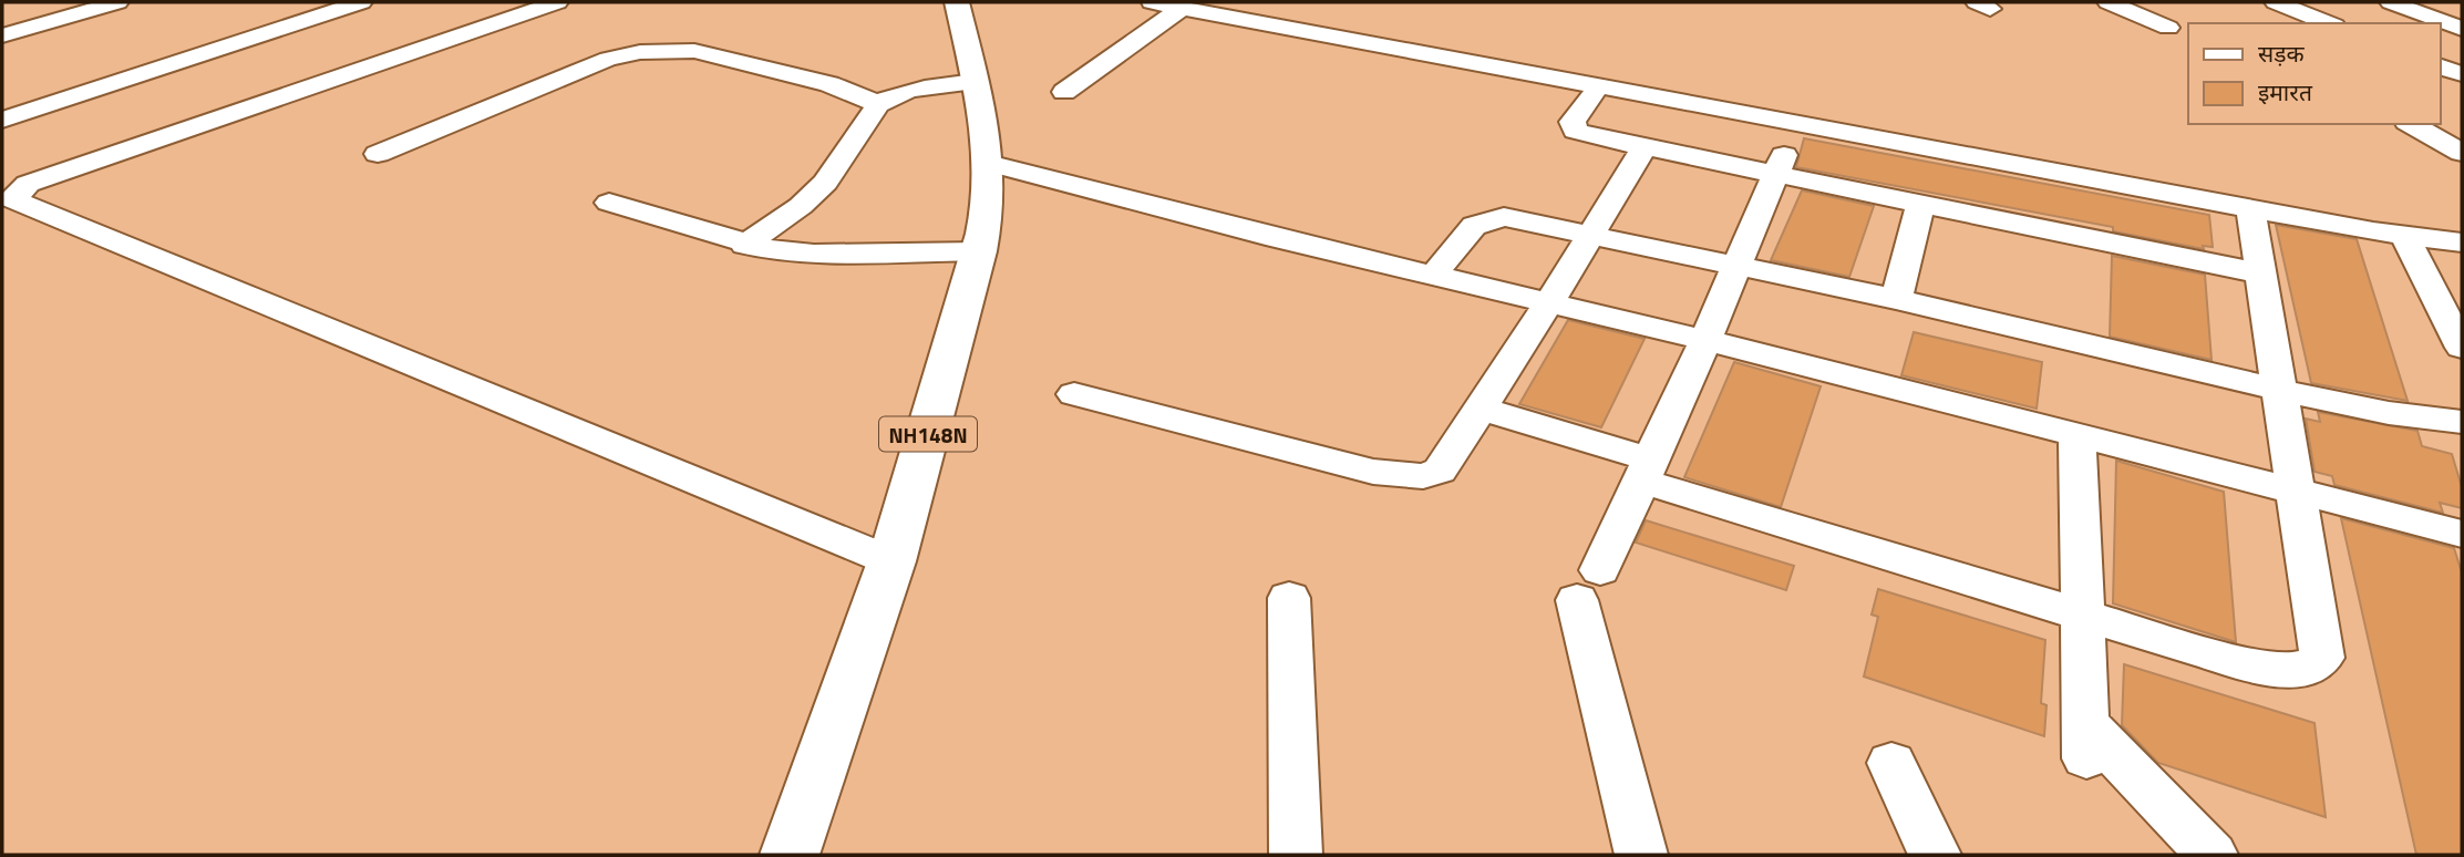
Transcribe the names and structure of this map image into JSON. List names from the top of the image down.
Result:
{
  "streets": {
    "highway": ["NH148N"]
  },
  "legend": ["सड़क", "इमारत"]
}
